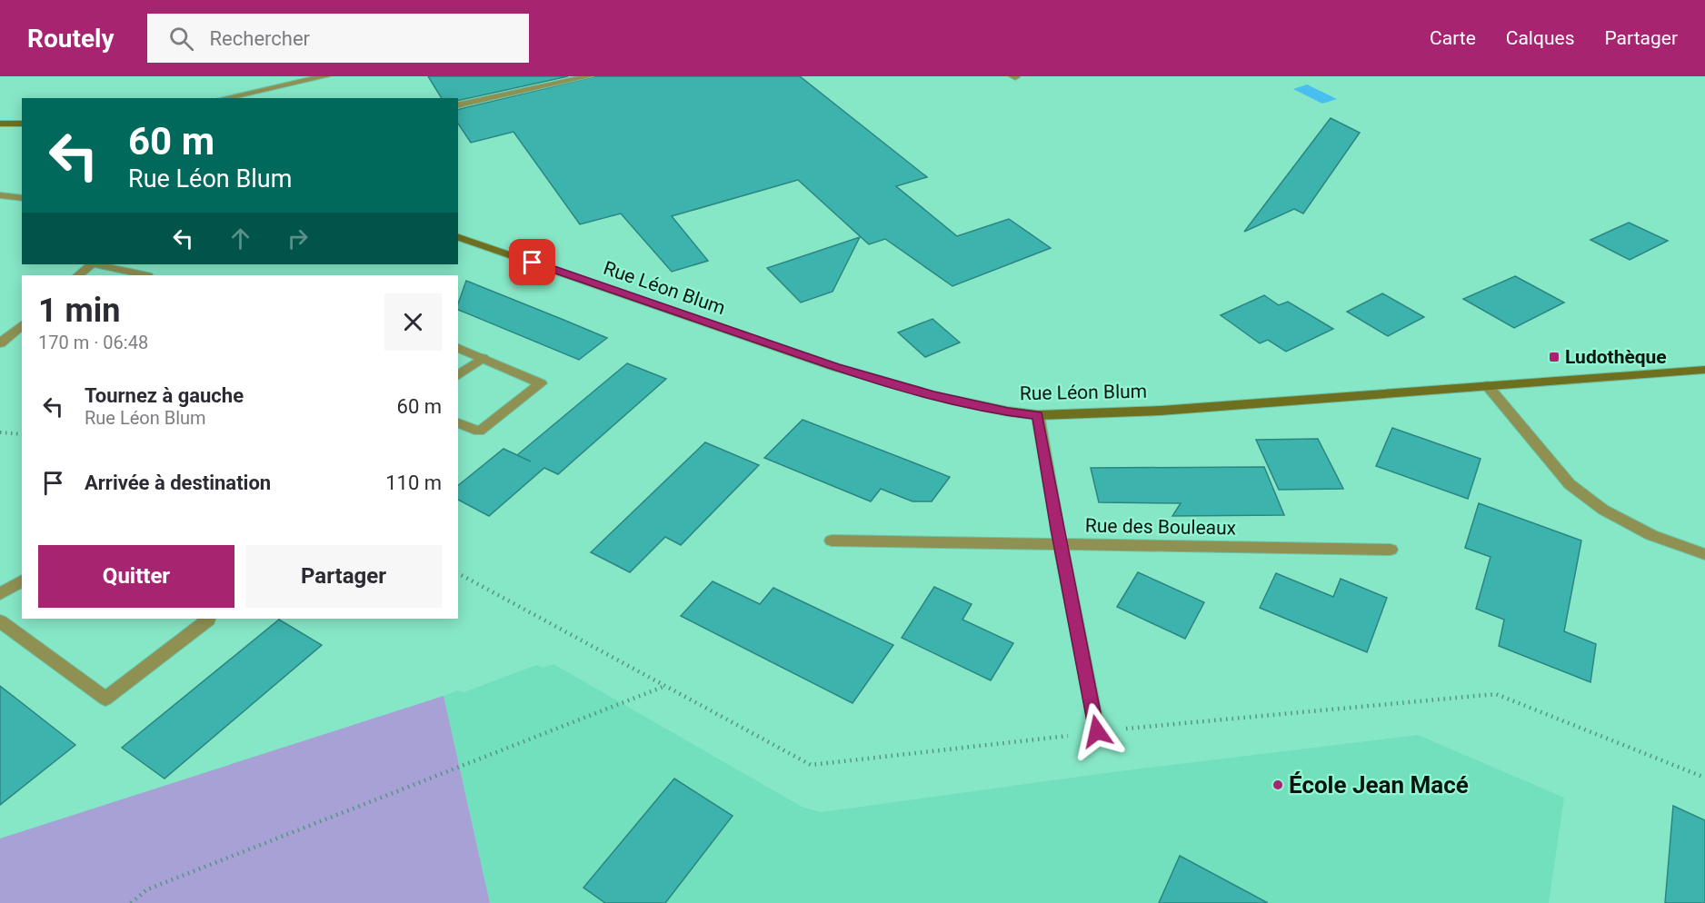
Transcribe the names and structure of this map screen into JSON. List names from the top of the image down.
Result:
{
  "streets": {
    "main road": ["Rue Léon Blum"],
    "street": ["Rue des Bouleaux"]
  },
  "places": {
    "transit": ["Ludothèque"],
    "other": ["École Jean Macé"]
  },
  "page": {
    "header": "Routely",
    "search": "Rechercher",
    "nav": ["Carte", "Calques", "Partager"],
    "turn": ["60 m", "Rue Léon Blum"],
    "heading": ["1 min", "170 m · 06:48"],
    "list": [
      {
        "name": "Tournez à gauche",
        "note": "Rue Léon Blum",
        "value": "60 m"
      },
      {
        "name": "Arrivée à destination",
        "value": "110 m"
      }
    ],
    "buttons": ["Quitter", "Partager"]
  }
}
